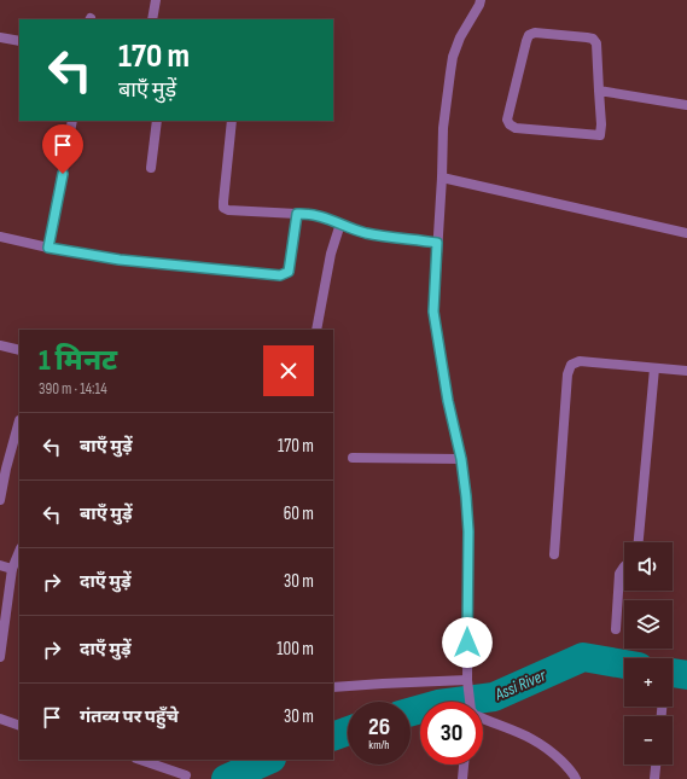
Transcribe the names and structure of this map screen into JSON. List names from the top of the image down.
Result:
{
  "water": ["Assi River"],
  "page": {
    "turn": ["170 m", "बाएँ मुड़ें"],
    "heading": ["1 मिनट", "390 m · 14:14"],
    "list": [
      {
        "name": "बाएँ मुड़ें",
        "value": "170 m"
      },
      {
        "name": "बाएँ मुड़ें",
        "value": "60 m"
      },
      {
        "name": "दाएँ मुड़ें",
        "value": "30 m"
      },
      {
        "name": "दाएँ मुड़ें",
        "value": "100 m"
      },
      {
        "name": "गंतव्य पर पहुँचे",
        "value": "30 m"
      }
    ],
    "map_buttons": ["+", "−"],
    "speed": "26 km/h",
    "limit": "30"
  }
}
